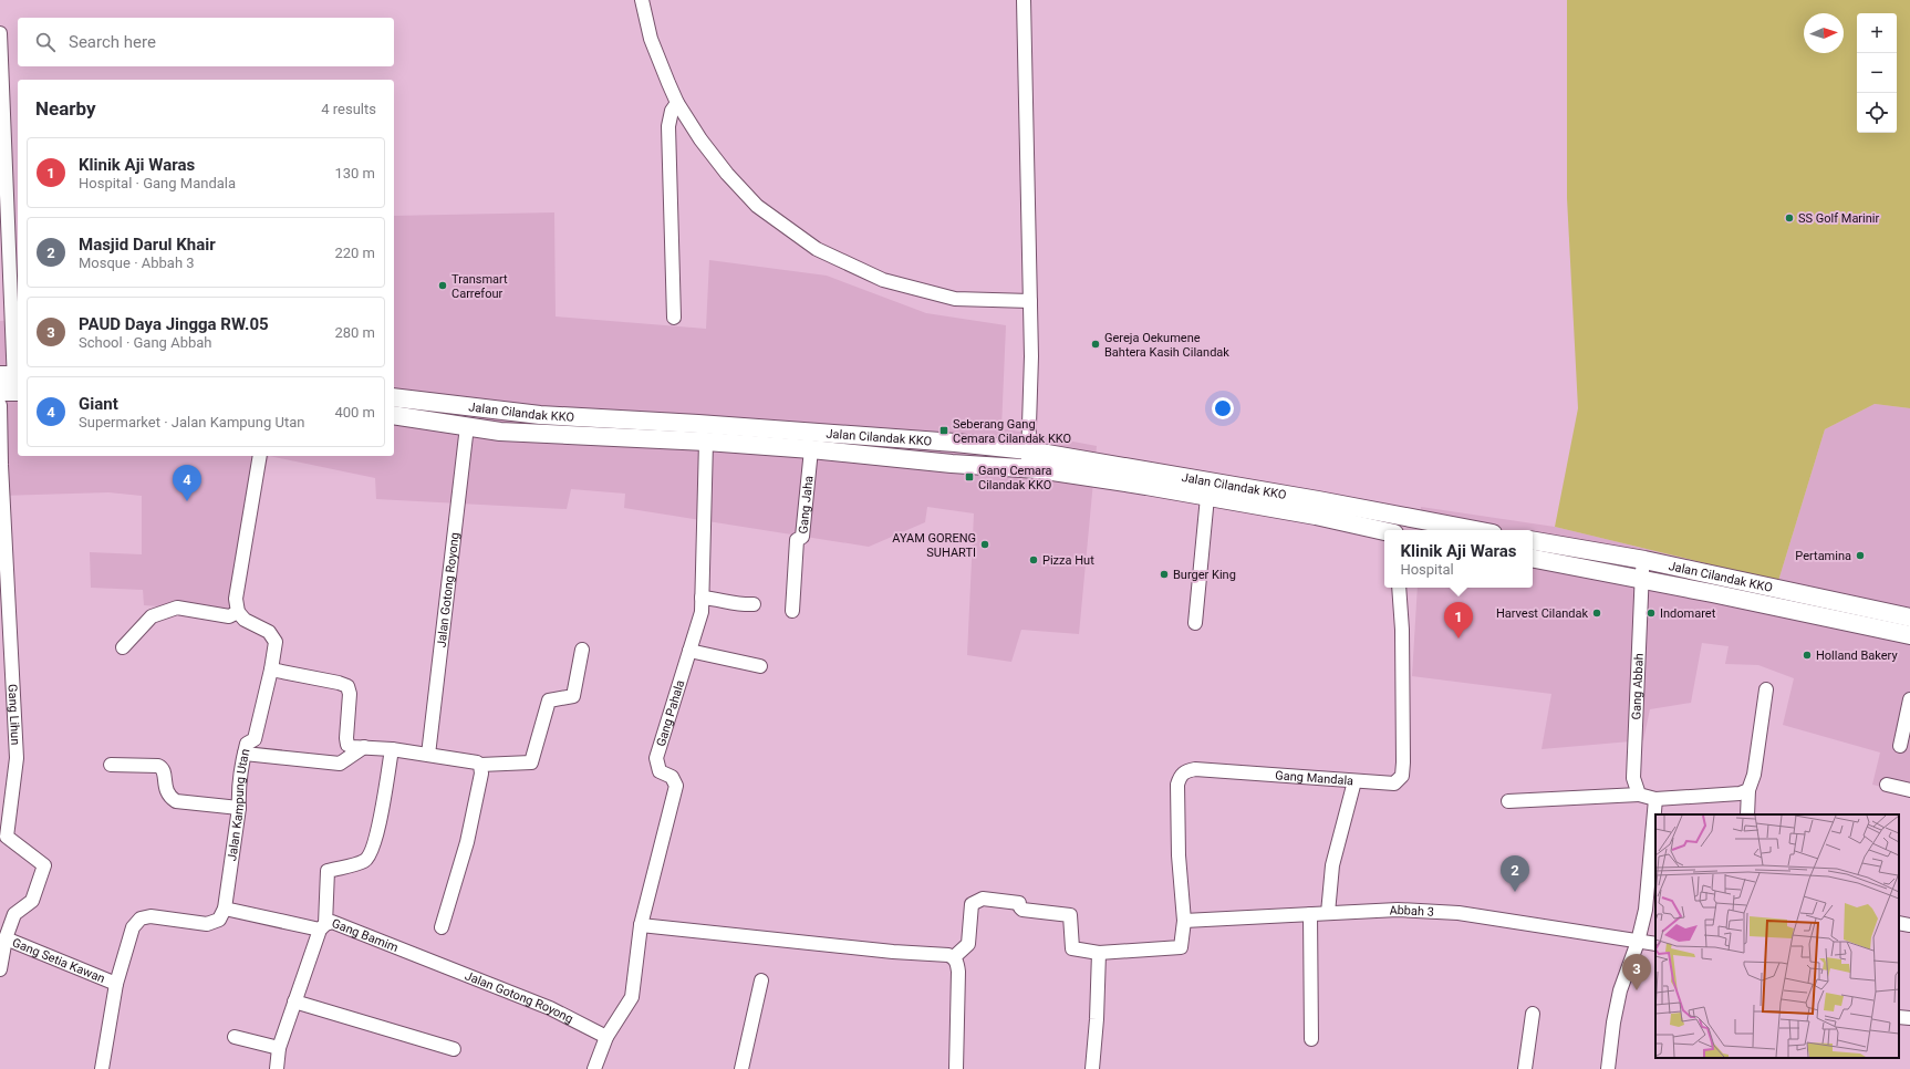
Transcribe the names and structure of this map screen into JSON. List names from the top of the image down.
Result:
{
  "streets": {
    "street": [
      "Jalan Cilandak KKO",
      "Gang Jaha",
      "Jalan Gotong Royong",
      "Gang Abbah",
      "Gang Pahala",
      "Gang Lihun",
      "Gang Mandala",
      "Jalan Kampung Utan",
      "Abbah 3",
      "Gang Bamim",
      "Gang Setia Kawan"
    ]
  },
  "crossings": [
    ["Jalan Cilandak KKO", "Gang Jaha"],
    ["Jalan Cilandak KKO", "Jalan Gotong Royong"],
    ["Jalan Cilandak KKO", "Gang Abbah"],
    ["Jalan Cilandak KKO", "Gang Pahala"],
    ["Jalan Gotong Royong", "Gang Pahala"],
    ["Jalan Gotong Royong", "Gang Bamim"],
    ["Gang Lihun", "Gang Setia Kawan"],
    ["Gang Mandala", "Abbah 3"],
    ["Jalan Kampung Utan", "Gang Bamim"]
  ],
  "places": {
    "other": [
      "SS Golf Marinir",
      "Transmart Carrefour",
      "Gereja Oekumene Bahtera Kasih Cilandak",
      "AYAM GORENG SUHARTI",
      "Pertamina",
      "Pizza Hut",
      "Burger King",
      "Harvest Cilandak",
      "Indomaret",
      "Holland Bakery"
    ],
    "transit": ["Seberang Gang Cemara Cilandak KKO", "Gang Cemara Cilandak KKO"]
  },
  "north": "right",
  "page": {
    "map_buttons": ["+", "−"],
    "search": "Search here",
    "heading": ["Nearby", "4 results"],
    "list": [
      {
        "mark": "1",
        "name": "Klinik Aji Waras",
        "note": "Hospital · Gang Mandala",
        "value": "130 m"
      },
      {
        "mark": "2",
        "name": "Masjid Darul Khair",
        "note": "Mosque · Abbah 3",
        "value": "220 m"
      },
      {
        "mark": "3",
        "name": "PAUD Daya Jingga RW.05",
        "note": "School · Gang Abbah",
        "value": "280 m"
      },
      {
        "mark": "4",
        "name": "Giant",
        "note": "Supermarket · Jalan Kampung Utan",
        "value": "400 m"
      }
    ],
    "pins": [
      "4",
      "1",
      "2",
      "3"
    ],
    "popup": ["Klinik Aji Waras", "Hospital"]
  }
}
